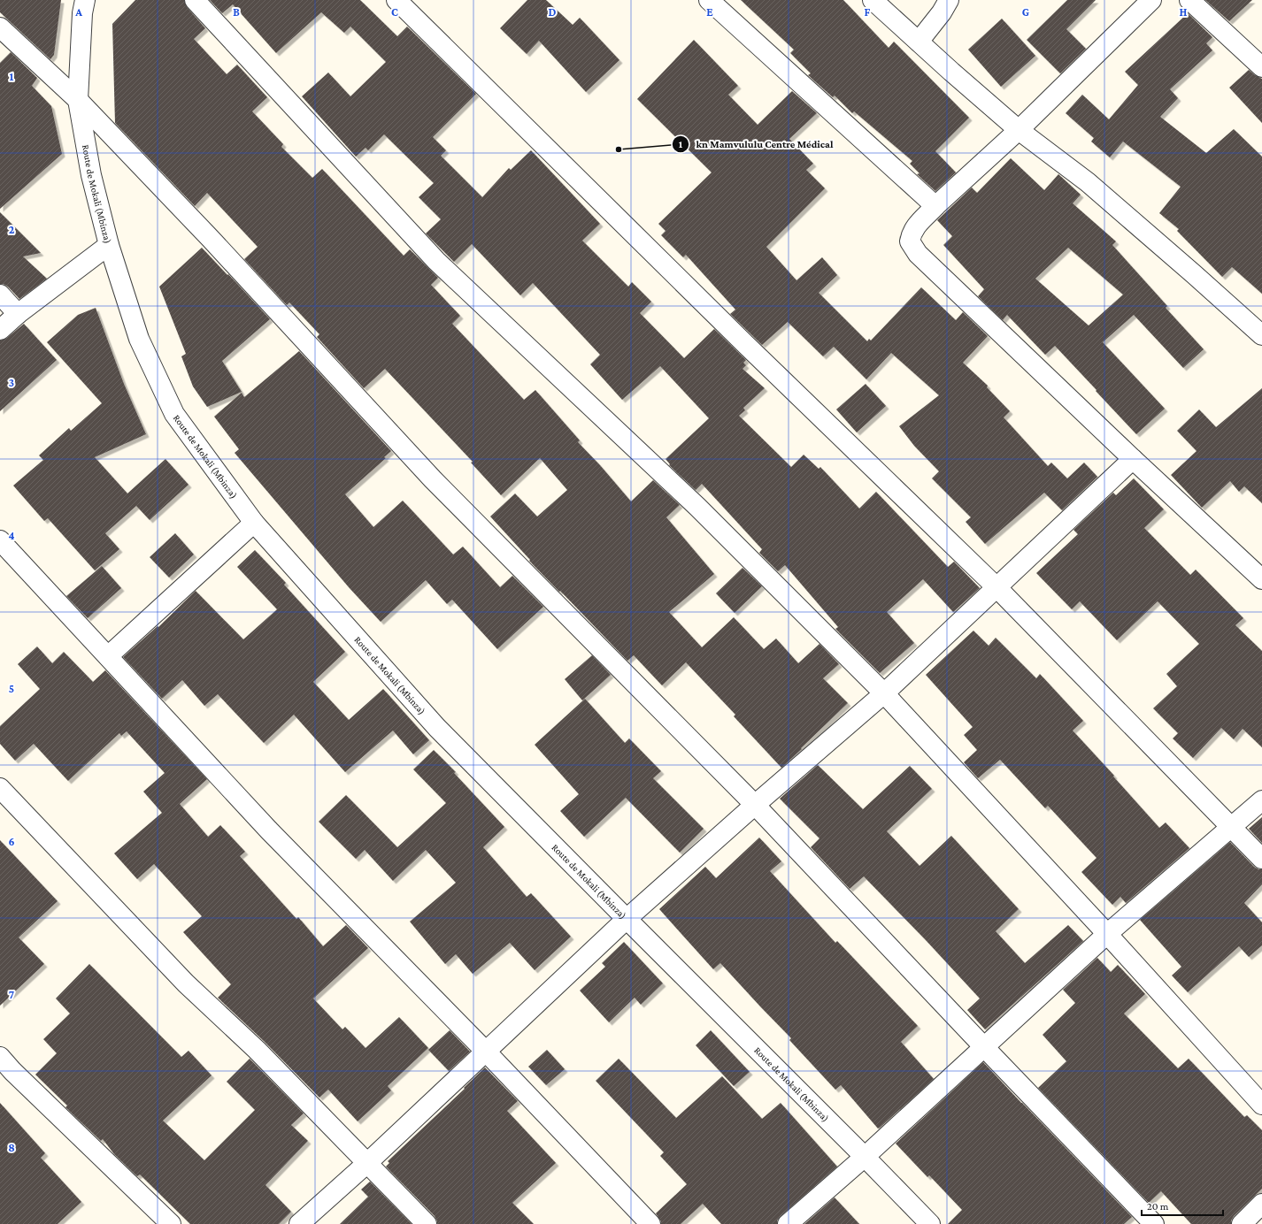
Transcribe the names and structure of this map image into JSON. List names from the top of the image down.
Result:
{
  "streets": {
    "street": ["Route de Mokali (Mbinza)"]
  },
  "places": ["kn Mamvululu Centre Médical"],
  "scale_bar": "20 m",
  "grid": {
    "columns": [
      "A",
      "B",
      "C",
      "D",
      "E",
      "F",
      "G",
      "H"
    ],
    "rows": [
      "1",
      "2",
      "3",
      "4",
      "5",
      "6",
      "7",
      "8"
    ]
  }
}
